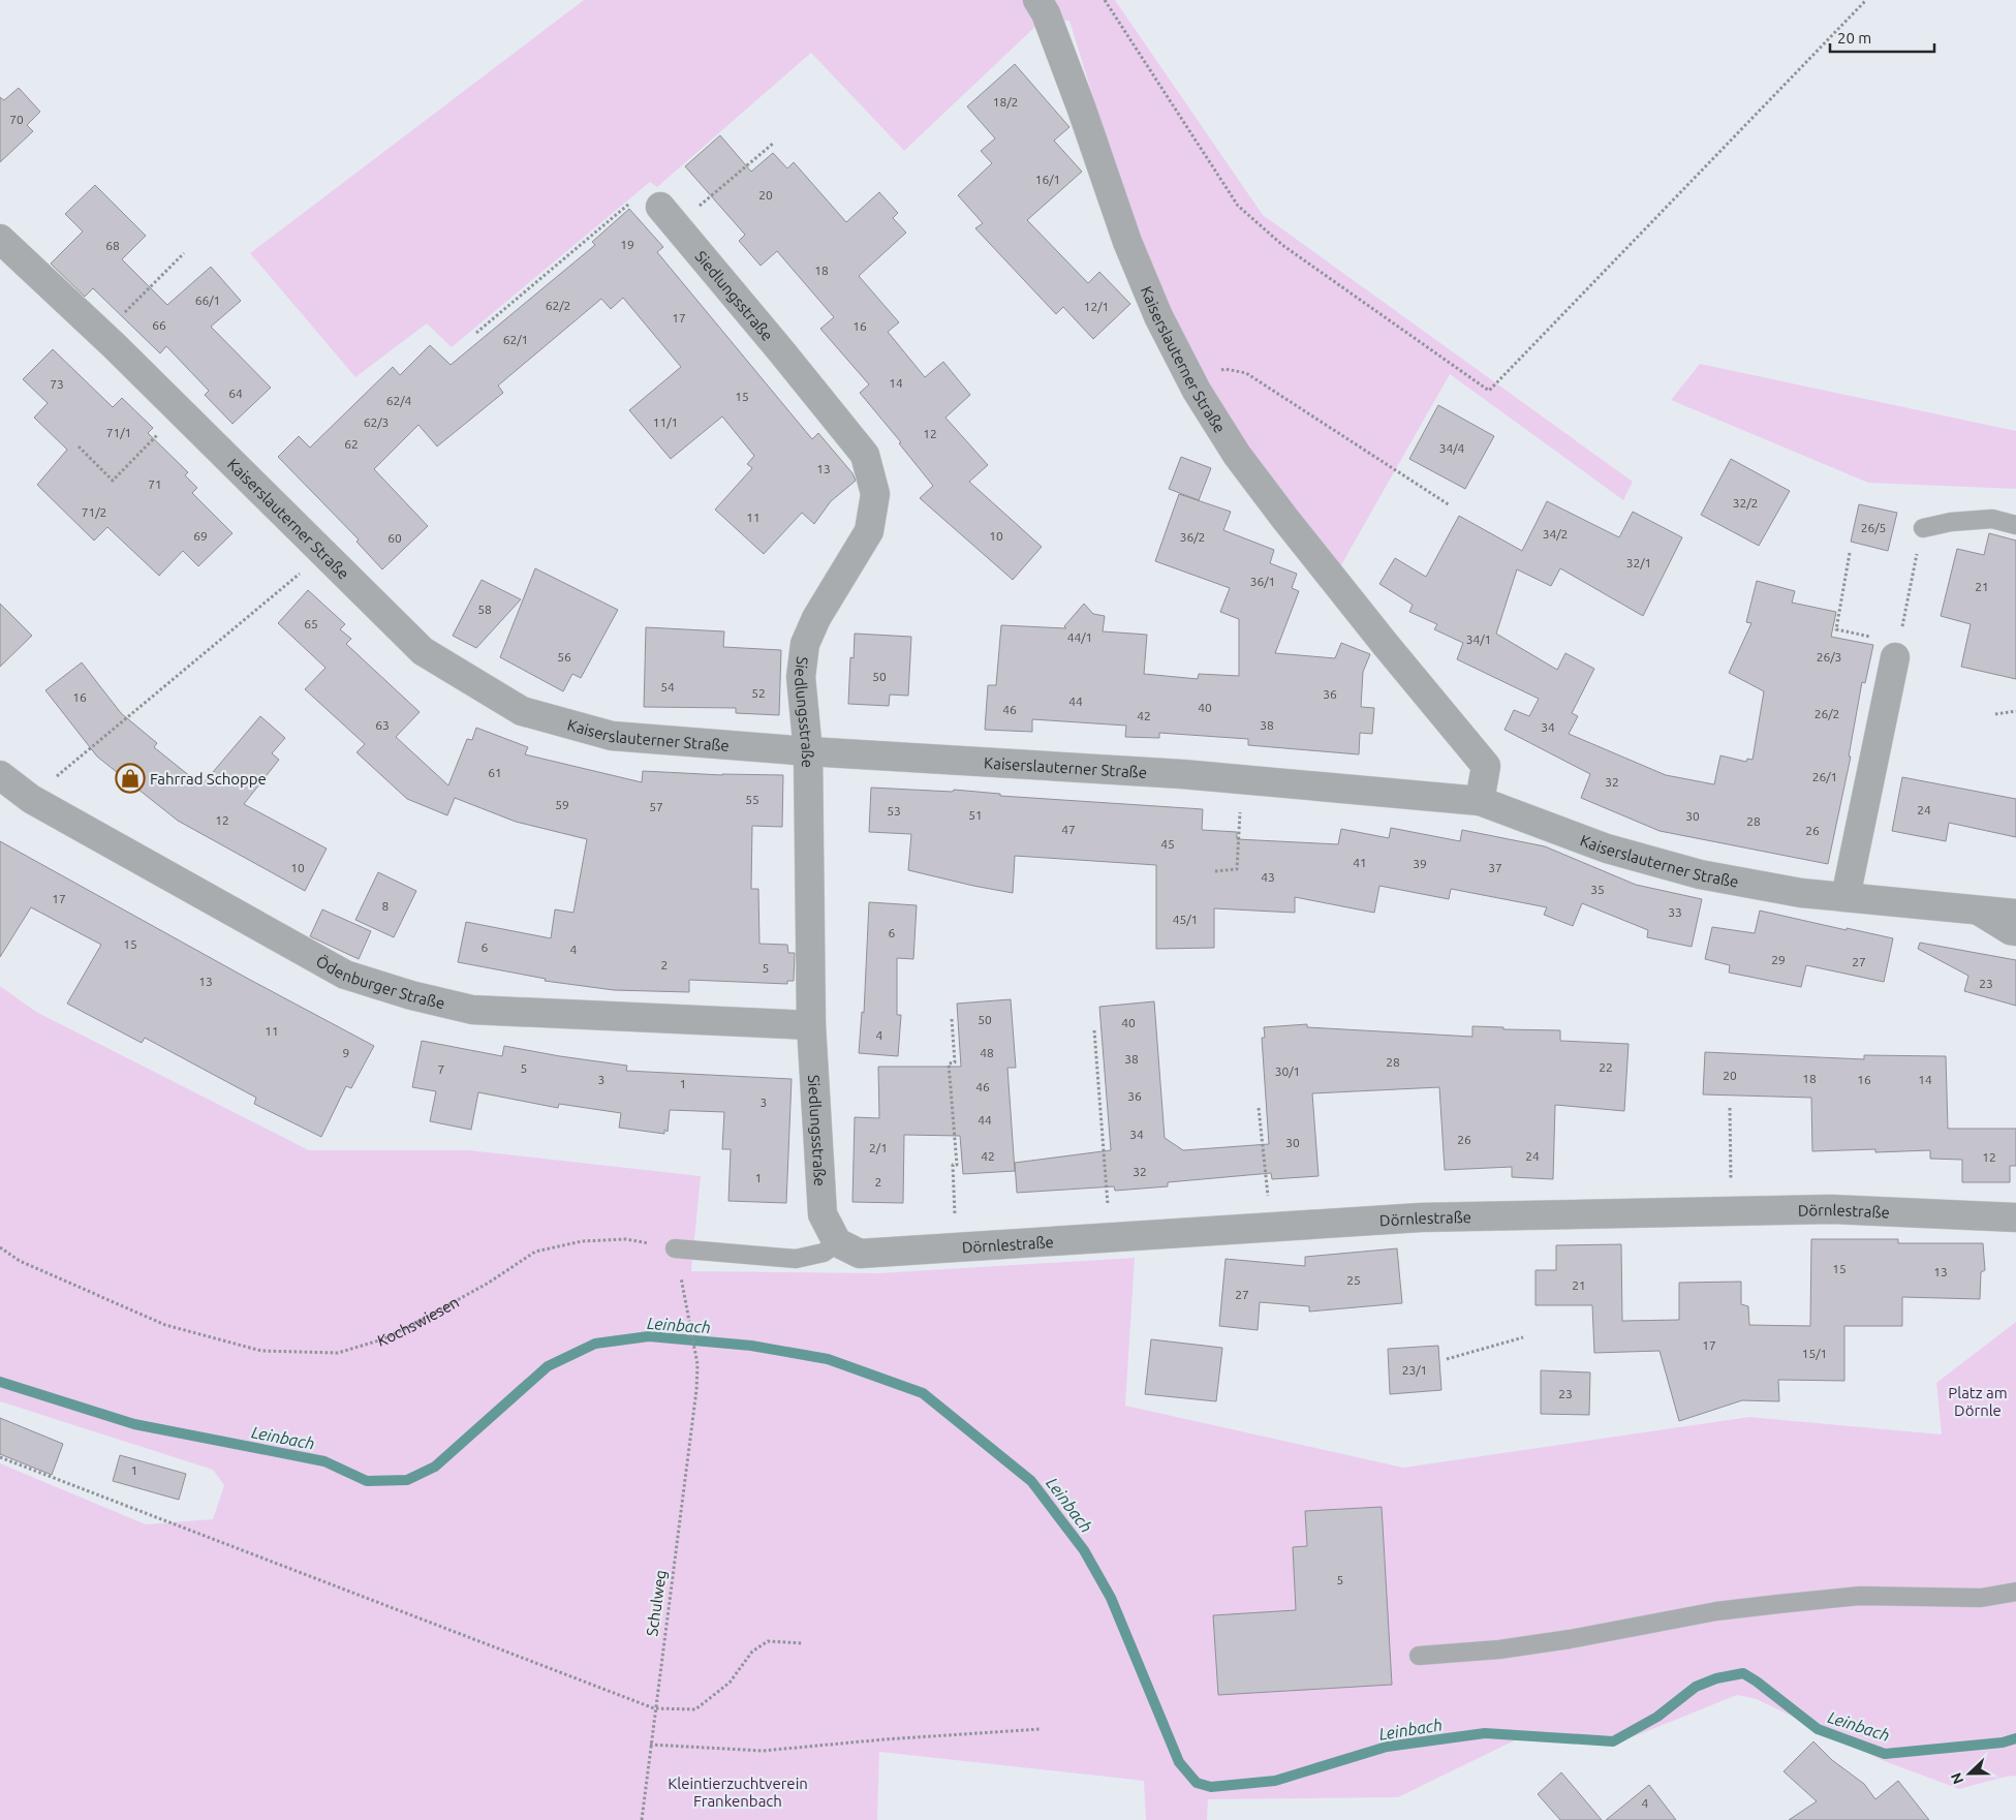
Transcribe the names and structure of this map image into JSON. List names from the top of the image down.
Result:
{
  "streets": {
    "street": [
      "Siedlungsstraße",
      "Kaiserslauterner Straße",
      "Ödenburger Straße",
      "Dörnlestraße"
    ],
    "path": ["Kochswiesen", "Schulweg"]
  },
  "crossings": [
    ["Siedlungsstraße", "Kaiserslauterner Straße"],
    ["Siedlungsstraße", "Ödenburger Straße"],
    ["Siedlungsstraße", "Dörnlestraße"]
  ],
  "water": ["Leinbach"],
  "parks": ["Platz am Dörnle", "Kleintierzuchtverein Frankenbach"],
  "places": {
    "shop": ["Fahrrad Schoppe"]
  },
  "house_numbers": [
    "18/2",
    "70",
    "16/1",
    "20",
    "19",
    "68",
    "18",
    "66/1",
    "62/2",
    "12/1",
    "17",
    "66",
    "16",
    "62/1",
    "14",
    "73",
    "64",
    "15",
    "62/4",
    "62/3",
    "11/1",
    "71/1",
    "12",
    "62",
    "34/4",
    "13",
    "71",
    "32/2",
    "71/2",
    "11",
    "26/5",
    "34/2",
    "69",
    "10",
    "36/2",
    "60",
    "32/1",
    "36/1",
    "21",
    "58",
    "65",
    "44/1",
    "34/1",
    "56",
    "26/3",
    "50",
    "54",
    "52",
    "36",
    "16",
    "44",
    "40",
    "46",
    "26/2",
    "42",
    "63",
    "38",
    "34",
    "61",
    "26/1",
    "32",
    "55",
    "59",
    "57",
    "24",
    "53",
    "51",
    "30",
    "12",
    "28",
    "47",
    "26",
    "45",
    "41",
    "39",
    "10",
    "37",
    "43",
    "35",
    "17",
    "8",
    "33",
    "45/1",
    "6",
    "15",
    "6",
    "4",
    "29",
    "27",
    "2",
    "5",
    "13",
    "23",
    "50",
    "40",
    "11",
    "4",
    "9",
    "48",
    "38",
    "28",
    "22",
    "5",
    "7",
    "30/1",
    "20",
    "18",
    "3",
    "16",
    "14",
    "1",
    "46",
    "36",
    "3",
    "44",
    "34",
    "26",
    "30",
    "2/1",
    "42",
    "24",
    "12",
    "32",
    "1",
    "2",
    "15",
    "13",
    "25",
    "21",
    "27",
    "17",
    "15/1",
    "23/1",
    "23",
    "1",
    "5",
    "4"
  ],
  "scale_bar": "20 m",
  "north": "left"
}
